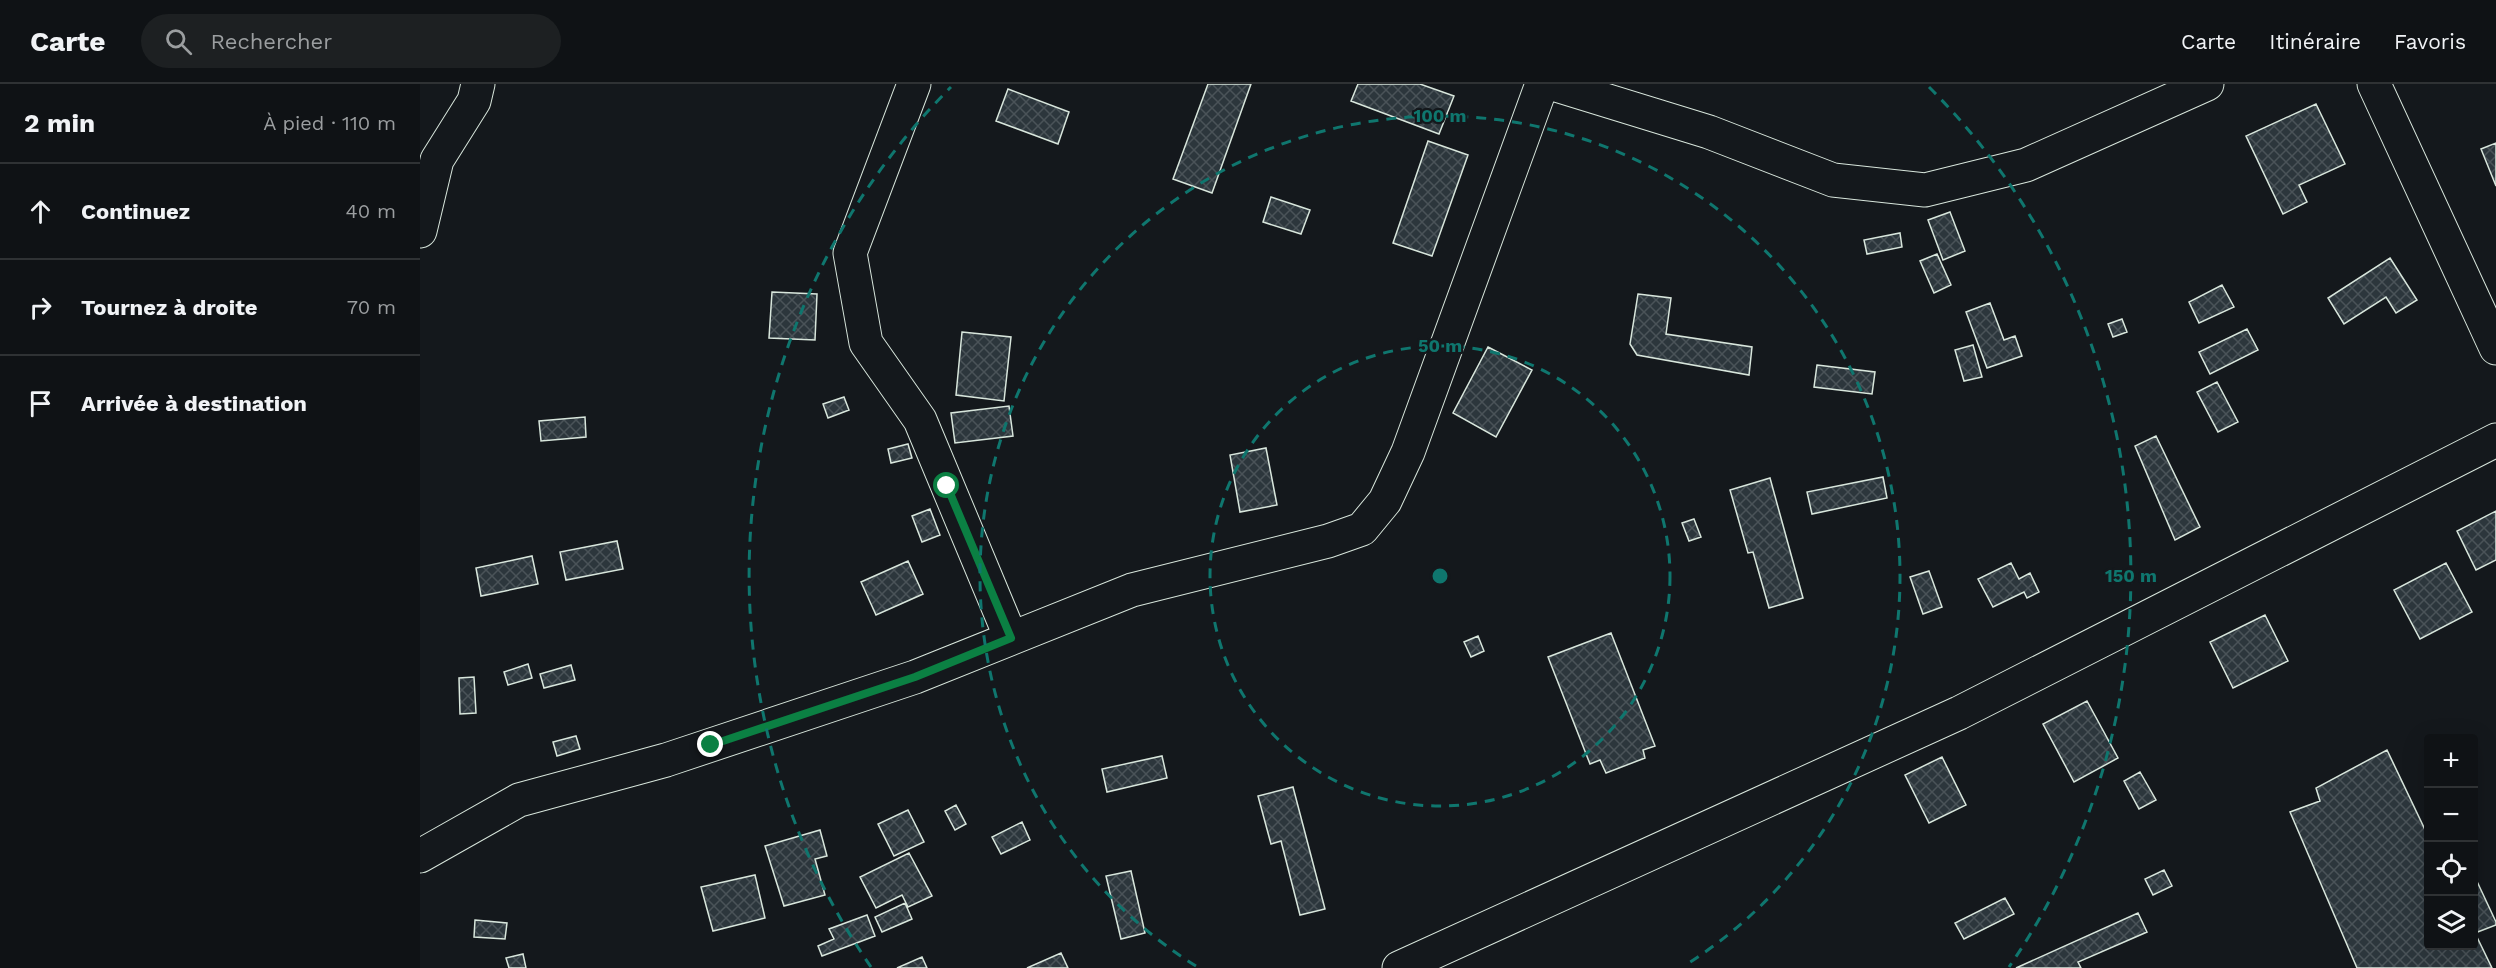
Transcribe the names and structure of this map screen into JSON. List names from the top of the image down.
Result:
{
  "page": {
    "header": "Carte",
    "search": "Rechercher",
    "nav": ["Carte", "Itinéraire", "Favoris"],
    "heading": ["2 min", "À pied · 110 m"],
    "list": [
      ["Continuez", "40 m"],
      ["Tournez à droite", "70 m"],
      "Arrivée à destination"
    ],
    "map_buttons": ["+", "−"]
  },
  "rings": ["100 m", "50 m", "150 m"]
}
